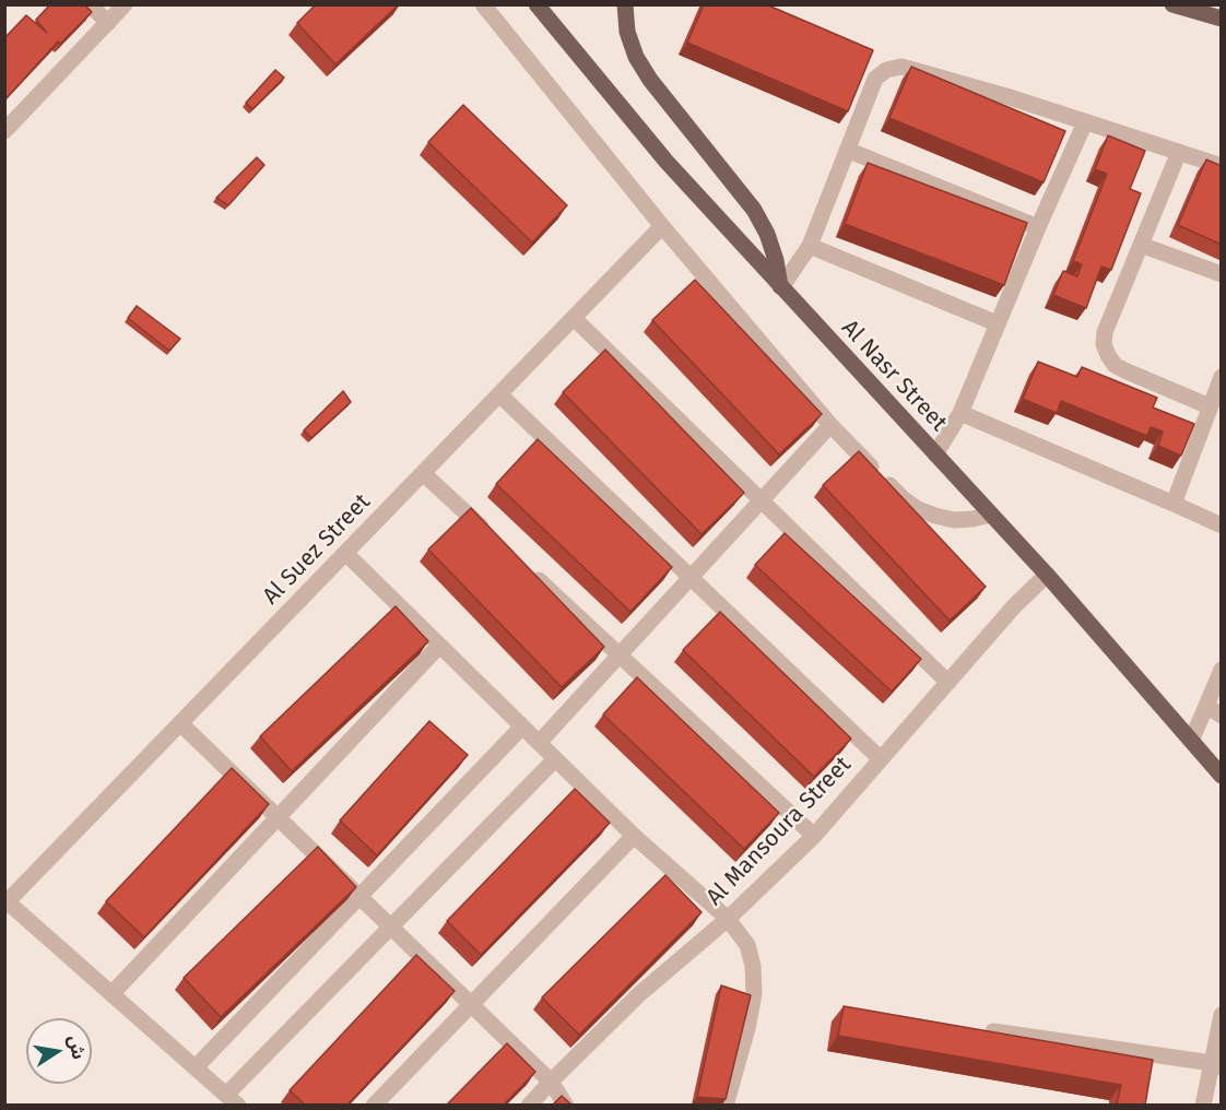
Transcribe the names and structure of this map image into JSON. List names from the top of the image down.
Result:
{
  "streets": {
    "main road": ["Al Nasr Street"],
    "street": ["Al Suez Street", "Al Mansoura Street"]
  },
  "crossings": [
    ["Al Nasr Street", "Al Mansoura Street"]
  ],
  "north": "right"
}
